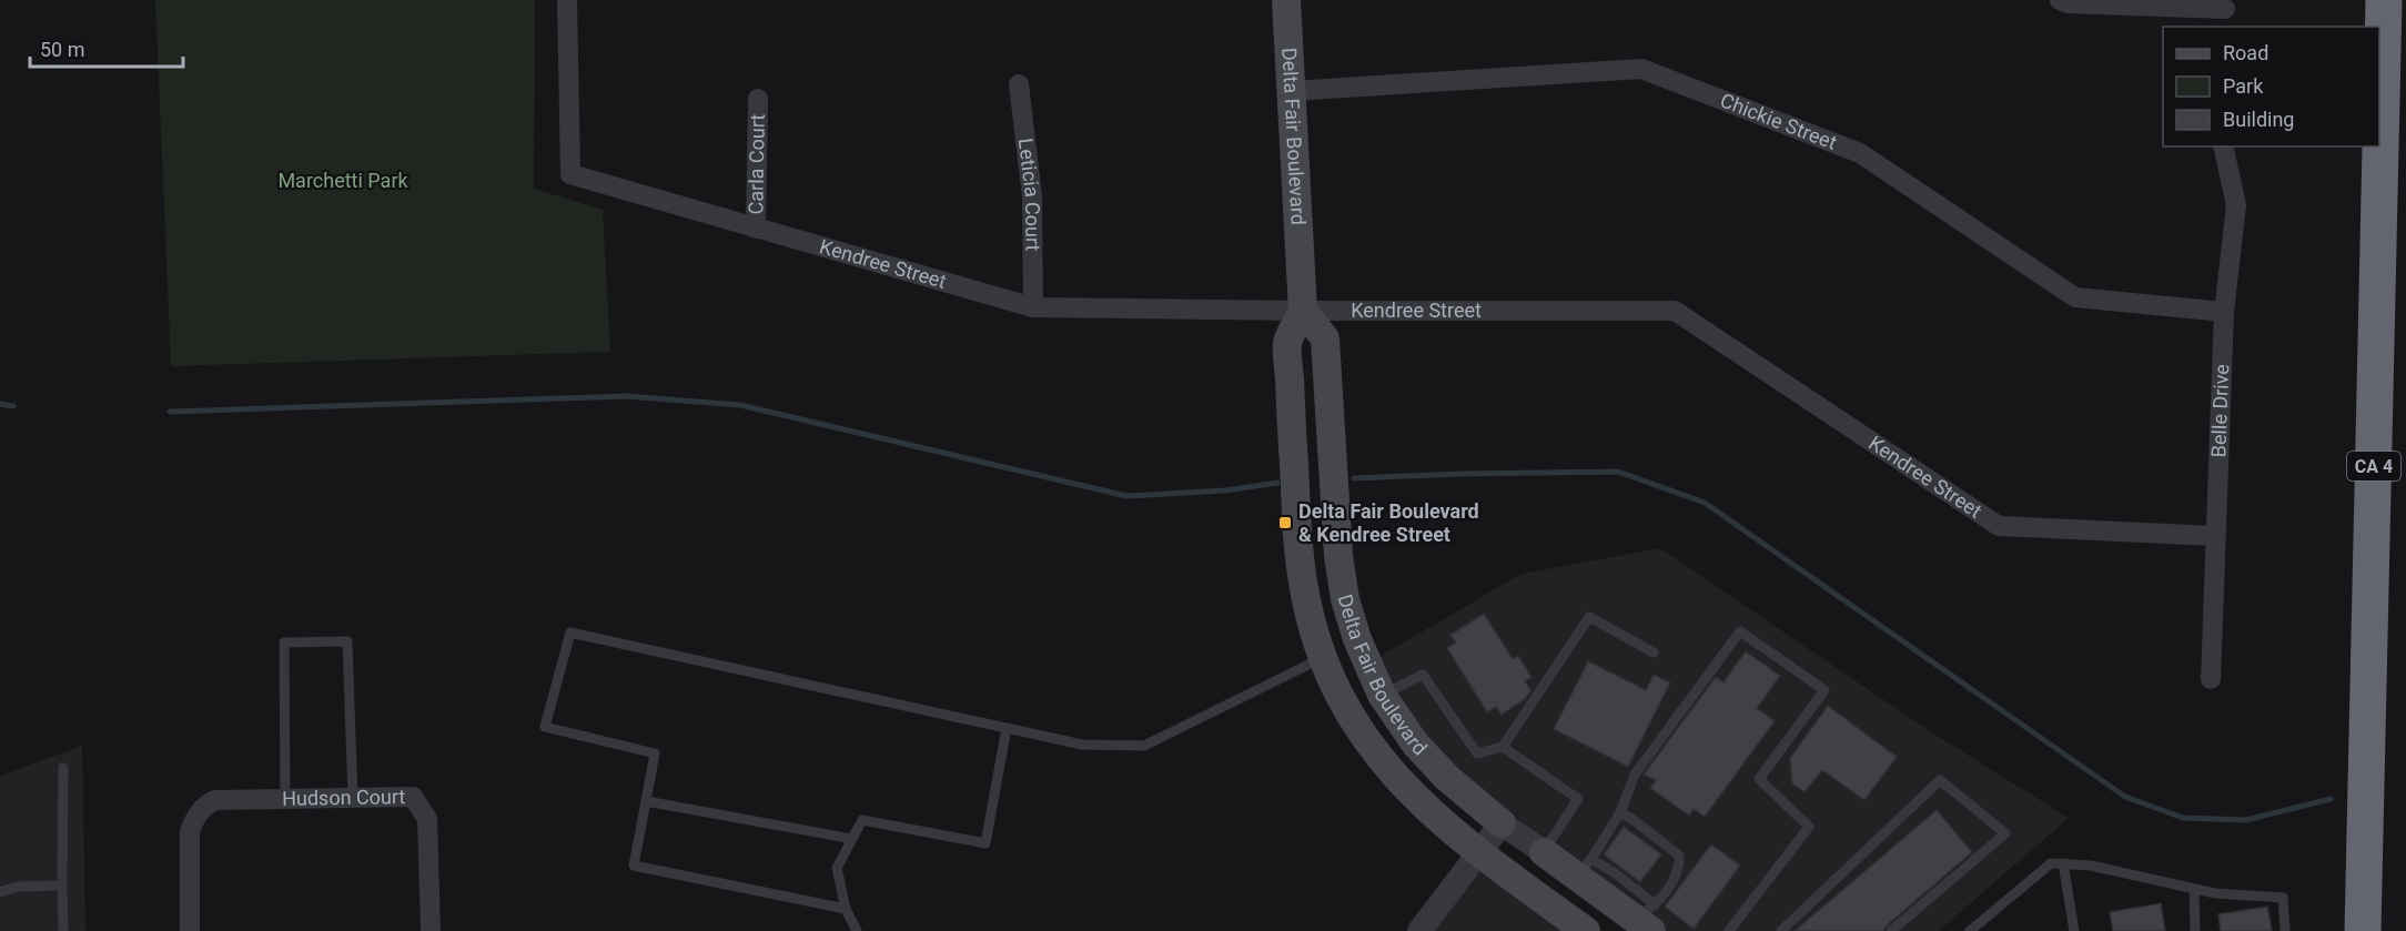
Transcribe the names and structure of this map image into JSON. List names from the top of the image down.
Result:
{
  "streets": {
    "highway": ["CA 4"],
    "main road": ["Delta Fair Boulevard"],
    "street": [
      "Chickie Street",
      "Carla Court",
      "Leticia Court",
      "Kendree Street",
      "Belle Drive",
      "Hudson Court"
    ]
  },
  "crossings": [
    ["Chickie Street", "Delta Fair Boulevard"],
    ["Chickie Street", "Belle Drive"],
    ["Delta Fair Boulevard", "Kendree Street"],
    ["Carla Court", "Kendree Street"],
    ["Leticia Court", "Kendree Street"],
    ["Kendree Street", "Belle Drive"]
  ],
  "parks": ["Marchetti Park"],
  "places": {
    "transit": ["Delta Fair Boulevard & Kendree Street"]
  },
  "legend": ["Road", "Park", "Building"],
  "scale_bar": "50 m"
}
